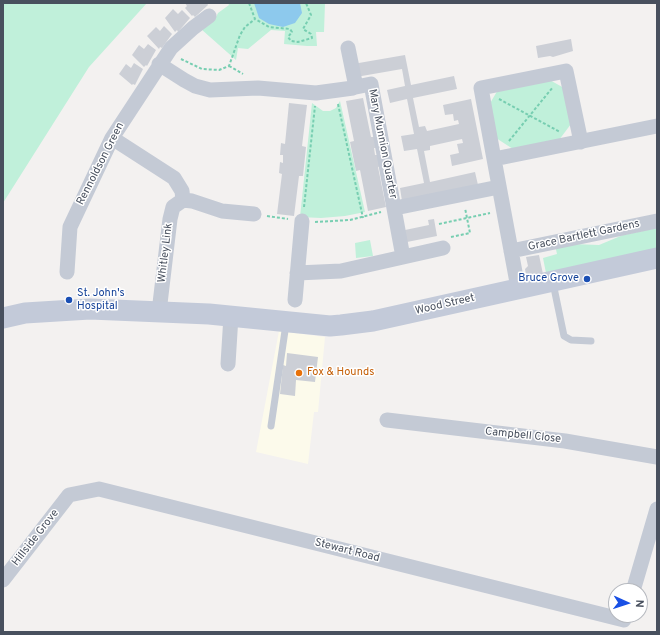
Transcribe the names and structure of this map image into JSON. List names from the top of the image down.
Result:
{
  "streets": {
    "main road": ["Wood Street"],
    "street": [
      "Mary Munnion Quarter",
      "Rennoldson Green",
      "Grace Bartlett Gardens",
      "Whitley Link",
      "Campbell Close",
      "Hillside Grove",
      "Stewart Road"
    ]
  },
  "crossings": [
    ["Whitley Link", "Wood Street"],
    ["Hillside Grove", "Stewart Road"]
  ],
  "places": ["Bruce Grove", "St. John's Hospital", "Fox & Hounds"],
  "north": "right"
}
